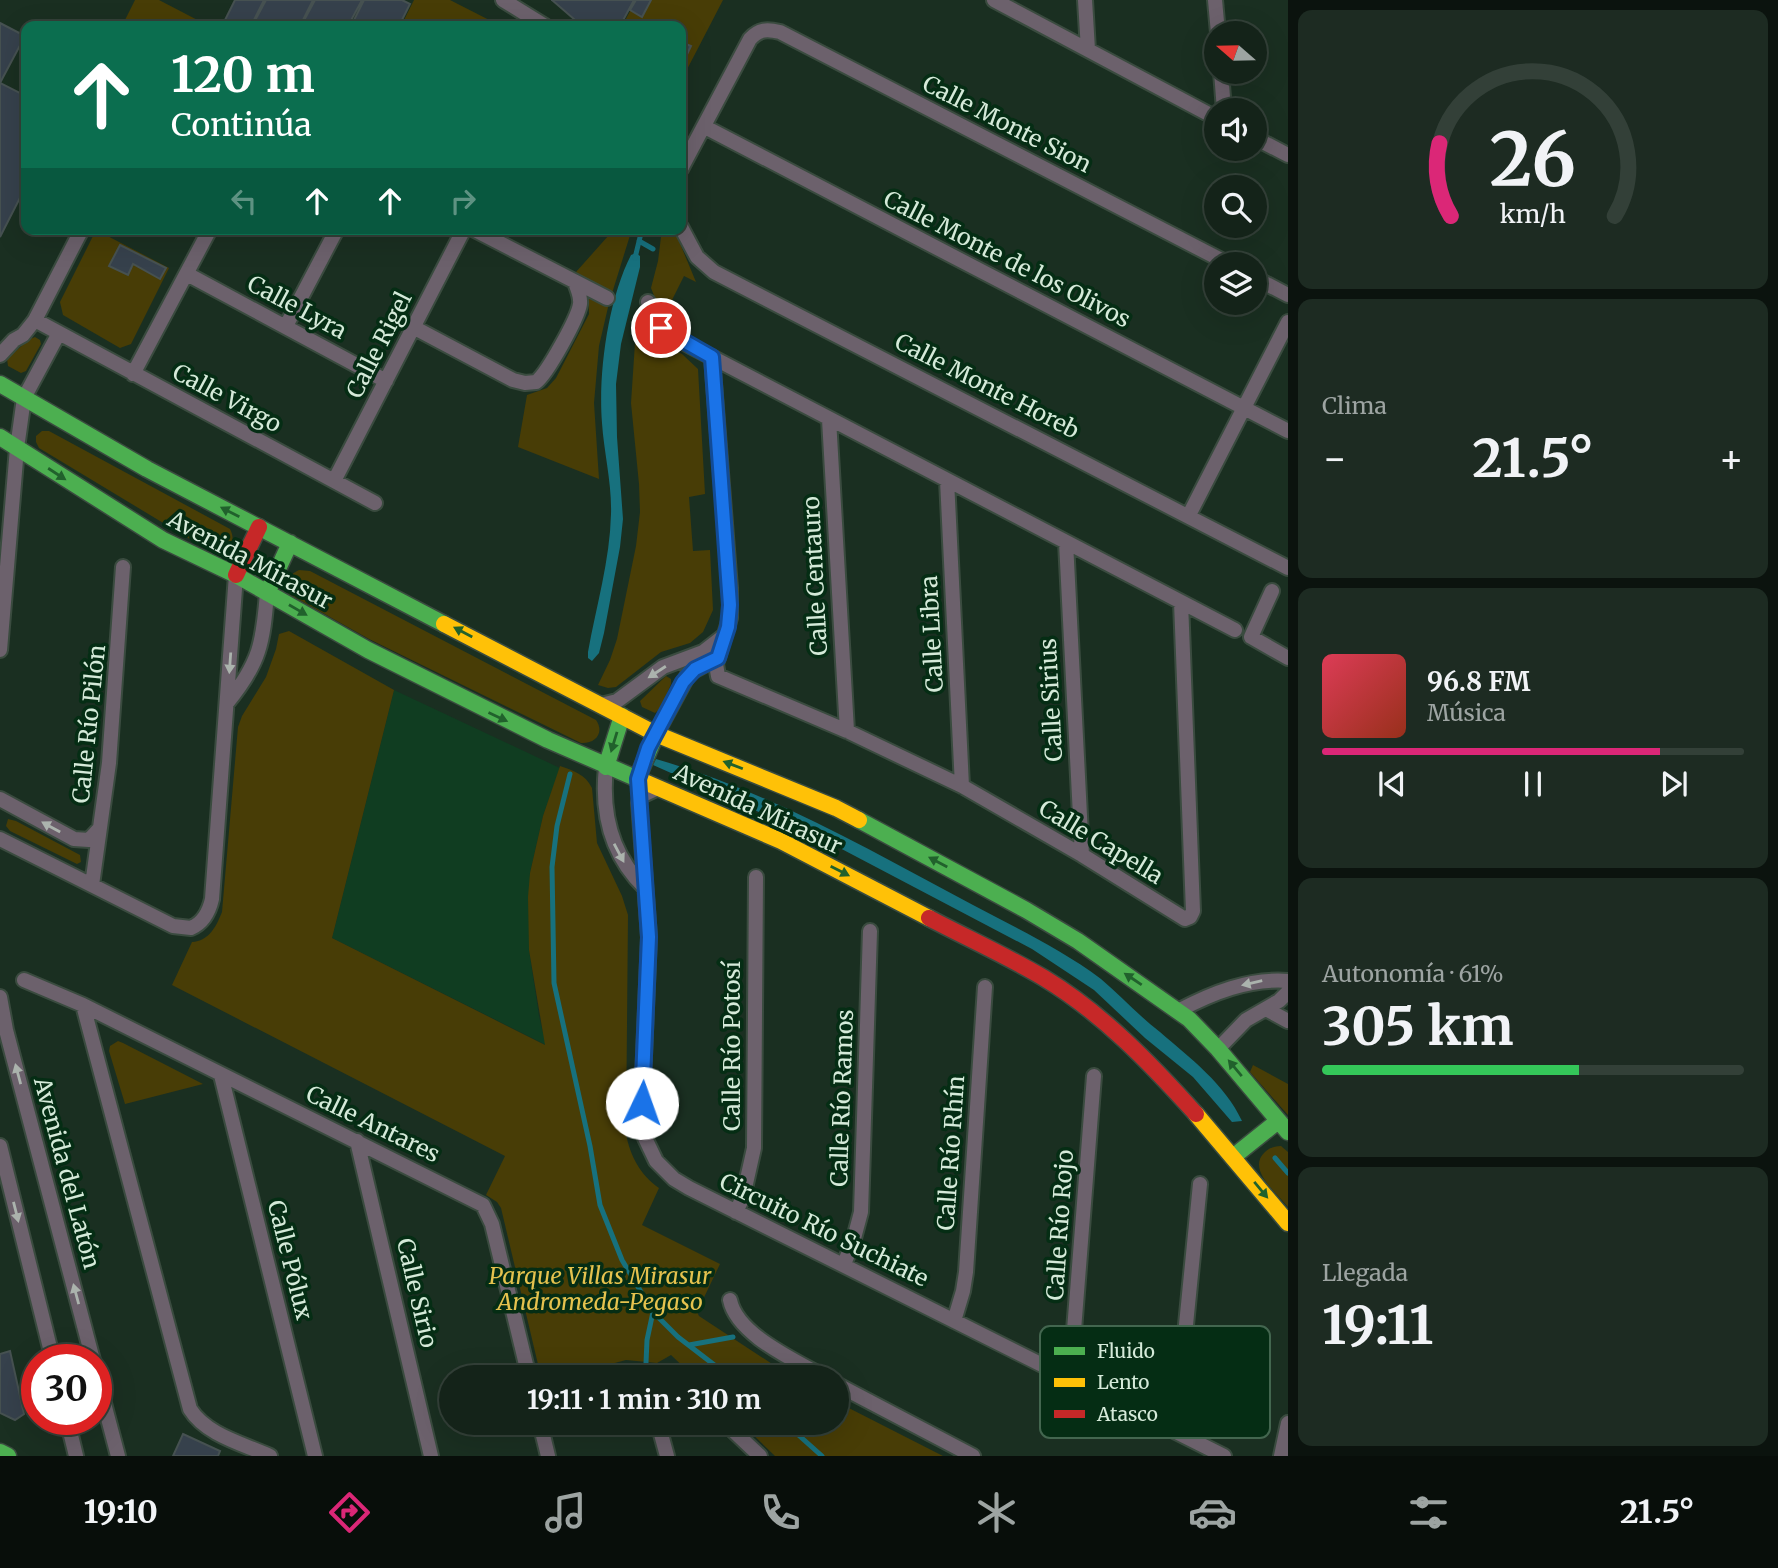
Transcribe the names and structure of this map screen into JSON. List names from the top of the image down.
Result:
{
  "streets": {
    "street": [
      "Calle Monte Sion",
      "Calle Monte de los Olivos",
      "Calle Lyra",
      "Calle Rigel",
      "Calle Monte Horeb",
      "Calle Virgo",
      "Avenida Mirasur",
      "Calle Centauro",
      "Calle Libra",
      "Calle Sirius",
      "Calle Río Pilón",
      "Calle Capella",
      "Calle Río Potosí",
      "Calle Río Ramos",
      "Calle Antares",
      "Calle Río Rhín",
      "Avenida del Latón",
      "Calle Río Rojo",
      "Circuito Río Suchiate",
      "Calle Pólux",
      "Calle Sirio"
    ]
  },
  "crossings": [
    ["Calle Monte Sion", "Calle Monte de los Olivos"],
    ["Calle Lyra", "Calle Rigel"],
    ["Calle Rigel", "Calle Virgo"],
    ["Avenida Mirasur", "Circuito Río Suchiate"],
    ["Calle Centauro", "Calle Capella"],
    ["Calle Libra", "Calle Capella"],
    ["Calle Sirius", "Calle Capella"],
    ["Calle Río Potosí", "Circuito Río Suchiate"],
    ["Calle Río Ramos", "Circuito Río Suchiate"],
    ["Calle Antares", "Calle Pólux"],
    ["Calle Antares", "Calle Sirio"],
    ["Calle Río Rhín", "Circuito Río Suchiate"]
  ],
  "parks": ["Parque Villas Mirasur Andromeda-Pegaso"],
  "legend": ["Fluido", "Lento", "Atasco"],
  "north": "left",
  "page": {
    "turn": ["120 m", "Continúa"],
    "tile": [
      "Clima",
      ["Autonomía · 61%", "305 km"],
      ["Llegada", "19:11"]
    ],
    "heat": ["−", "21.5°", "+"],
    "song": ["96.8 FM", "Música"],
    "limit": "30",
    "trip": "19:11 · 1 min · 310 m",
    "tabs": ["19:10", "21.5°"],
    "gauge": ["26", "km/h"]
  }
}
